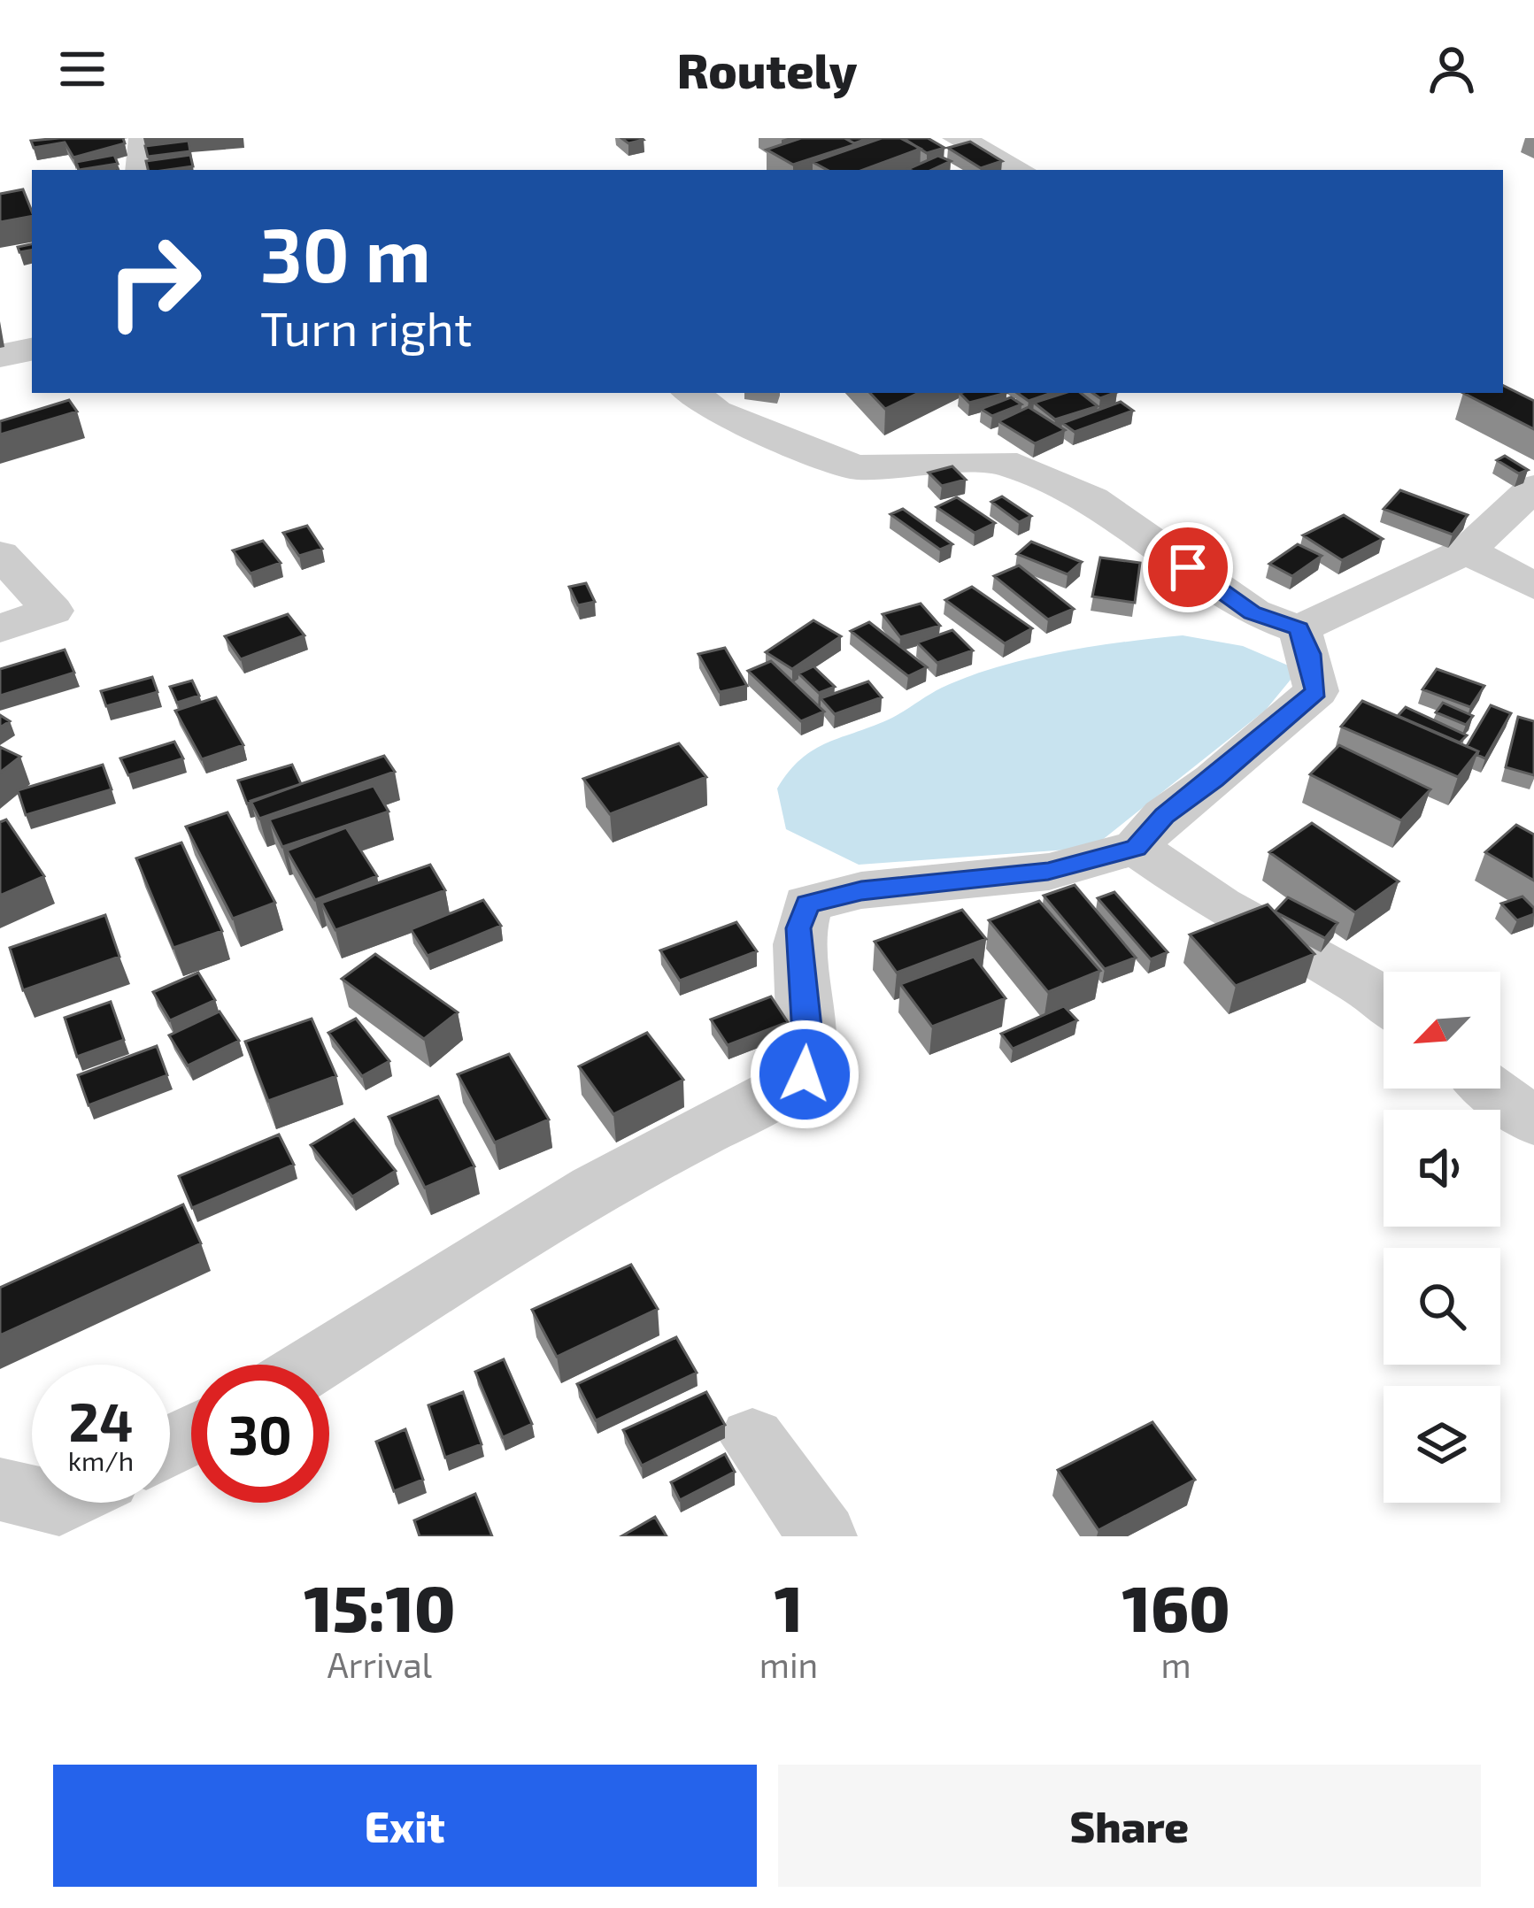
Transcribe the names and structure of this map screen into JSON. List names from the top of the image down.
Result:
{
  "north": "bottom left",
  "page": {
    "header": "Routely",
    "turn": ["30 m", "Turn right"],
    "speed": "24 km/h",
    "limit": "30",
    "eta": [
      "15:10",
      "Arrival",
      "1",
      "min",
      "160",
      "m"
    ],
    "buttons": ["Exit", "Share"]
  }
}
